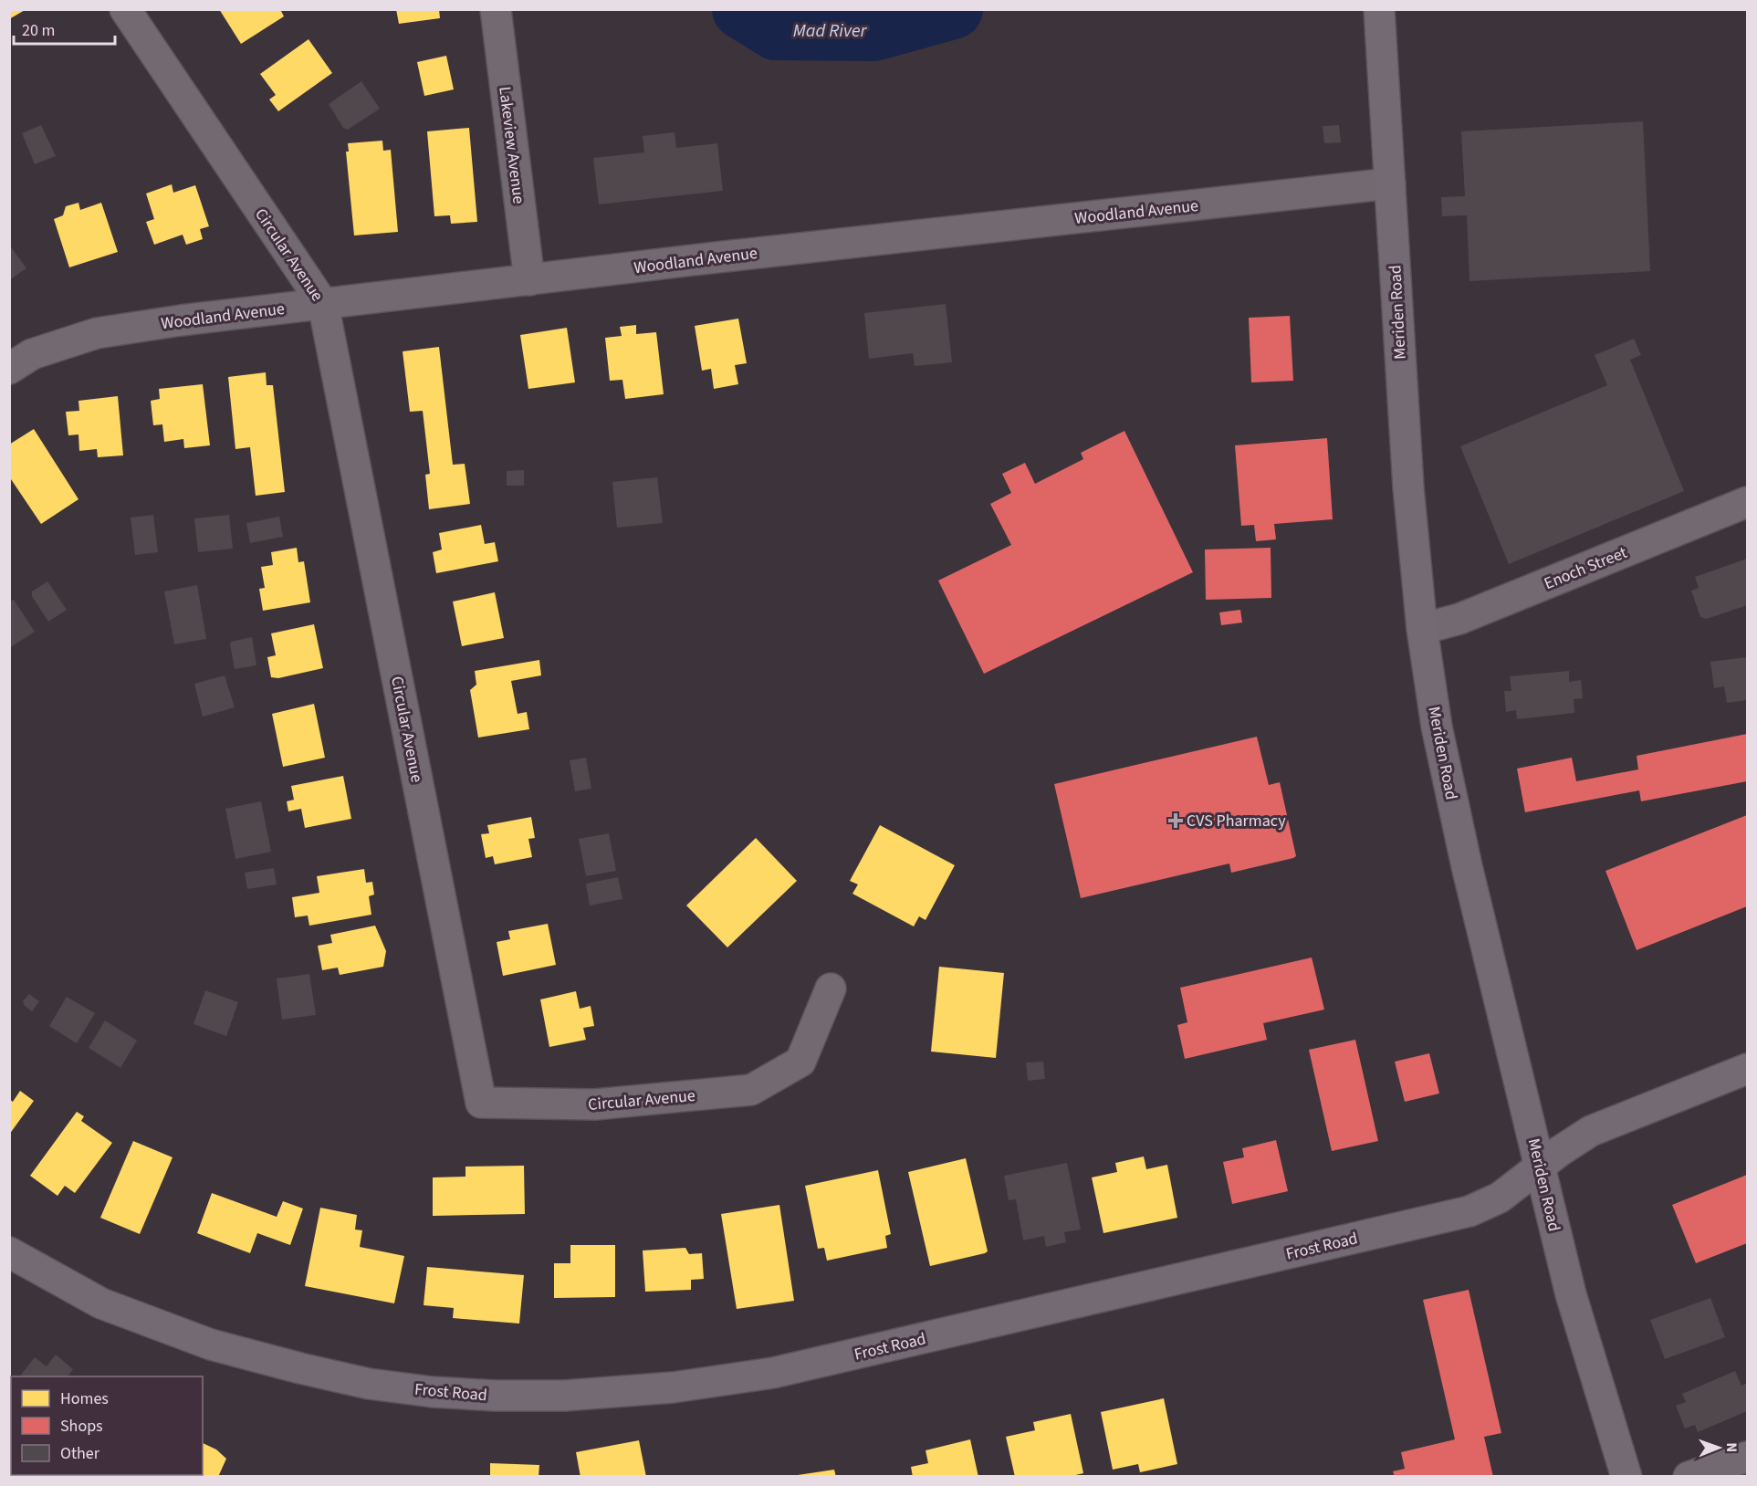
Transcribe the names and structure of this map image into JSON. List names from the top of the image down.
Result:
{
  "streets": {
    "main road": ["Meriden Road", "Frost Road"],
    "street": [
      "Lakeview Avenue",
      "Woodland Avenue",
      "Circular Avenue",
      "Enoch Street"
    ]
  },
  "crossings": [
    ["Lakeview Avenue", "Woodland Avenue"],
    ["Woodland Avenue", "Circular Avenue"],
    ["Woodland Avenue", "Meriden Road"],
    ["Meriden Road", "Enoch Street"],
    ["Meriden Road", "Frost Road"]
  ],
  "water": ["Mad River"],
  "places": {
    "health": ["CVS Pharmacy"]
  },
  "legend": ["Homes", "Shops", "Other"],
  "scale_bar": "20 m",
  "north": "right"
}
